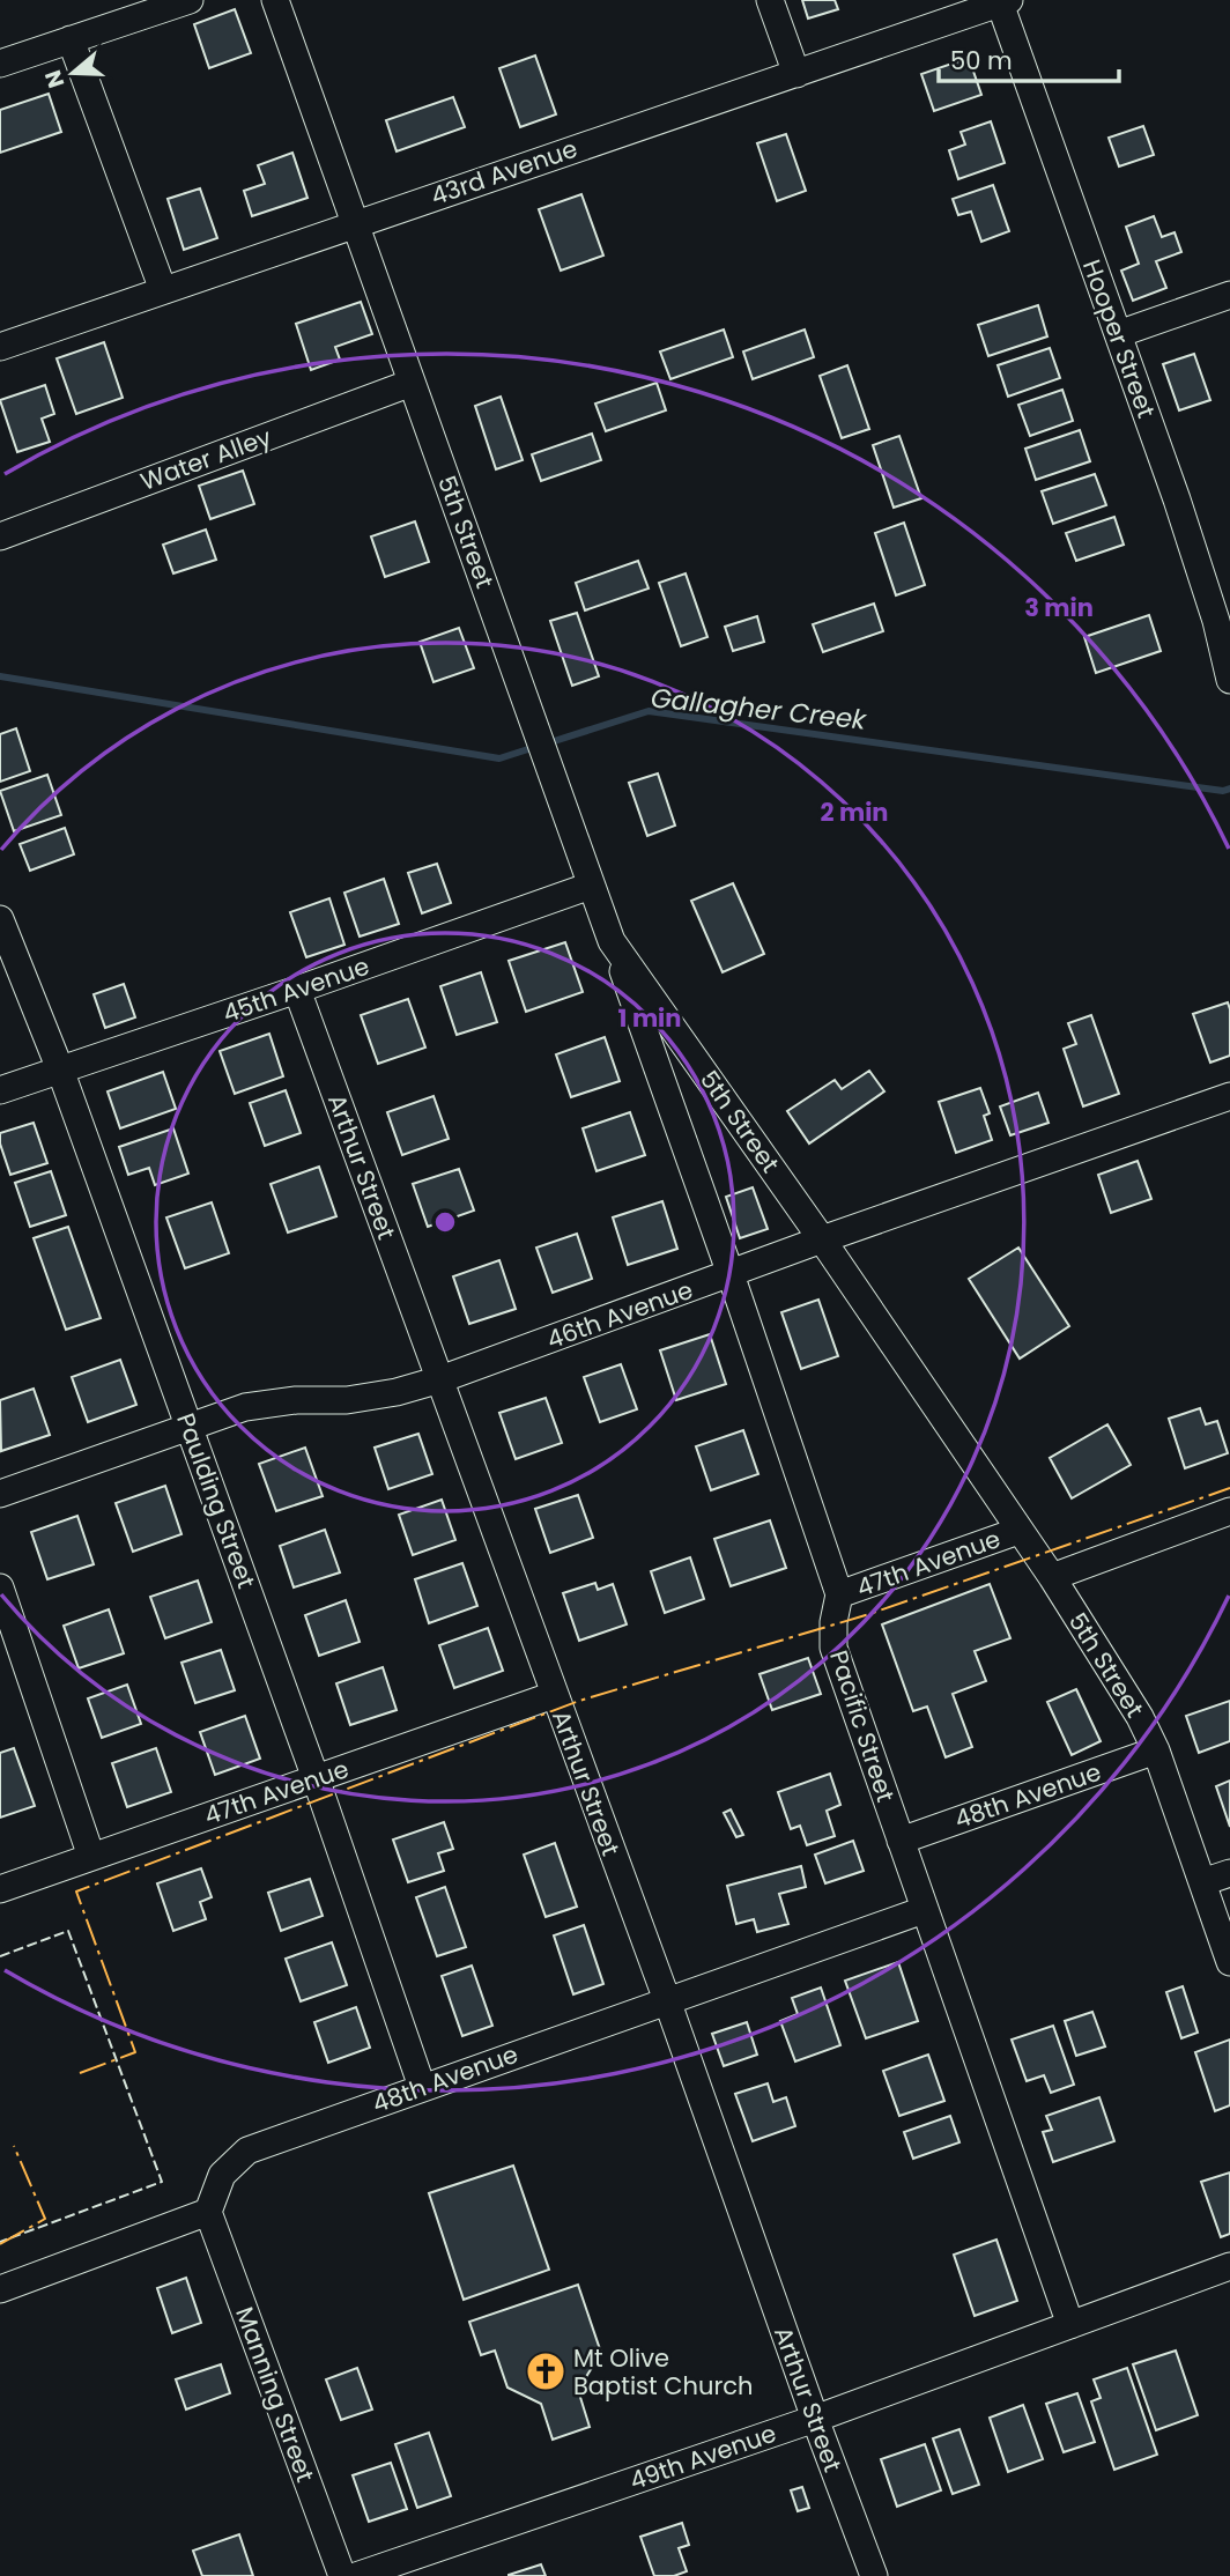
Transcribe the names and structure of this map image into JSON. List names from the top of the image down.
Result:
{
  "streets": {
    "street": [
      "43rd Avenue",
      "Hooper Street",
      "Water Alley",
      "5th Street",
      "45th Avenue",
      "Arthur Street",
      "46th Avenue",
      "Paulding Street",
      "47th Avenue",
      "Pacific Street",
      "48th Avenue",
      "Manning Street",
      "49th Avenue"
    ]
  },
  "crossings": [
    ["43rd Avenue", "Hooper Street"],
    ["43rd Avenue", "5th Street"],
    ["Water Alley", "5th Street"],
    ["5th Street", "45th Avenue"],
    ["5th Street", "46th Avenue"],
    ["5th Street", "47th Avenue"],
    ["5th Street", "Pacific Street"],
    ["5th Street", "48th Avenue"],
    ["45th Avenue", "Arthur Street"],
    ["45th Avenue", "Paulding Street"],
    ["Arthur Street", "46th Avenue"],
    ["Arthur Street", "47th Avenue"],
    ["Arthur Street", "48th Avenue"],
    ["Arthur Street", "49th Avenue"],
    ["46th Avenue", "Paulding Street"],
    ["46th Avenue", "Pacific Street"],
    ["Paulding Street", "47th Avenue"],
    ["Paulding Street", "48th Avenue"],
    ["47th Avenue", "Pacific Street"],
    ["Pacific Street", "48th Avenue"],
    ["Pacific Street", "49th Avenue"],
    ["48th Avenue", "Manning Street"]
  ],
  "water": ["Gallagher Creek"],
  "places": {
    "church": ["Mt Olive Baptist Church"]
  },
  "scale_bar": "50 m",
  "north": "left",
  "rings": ["3 min", "2 min", "1 min"]
}
